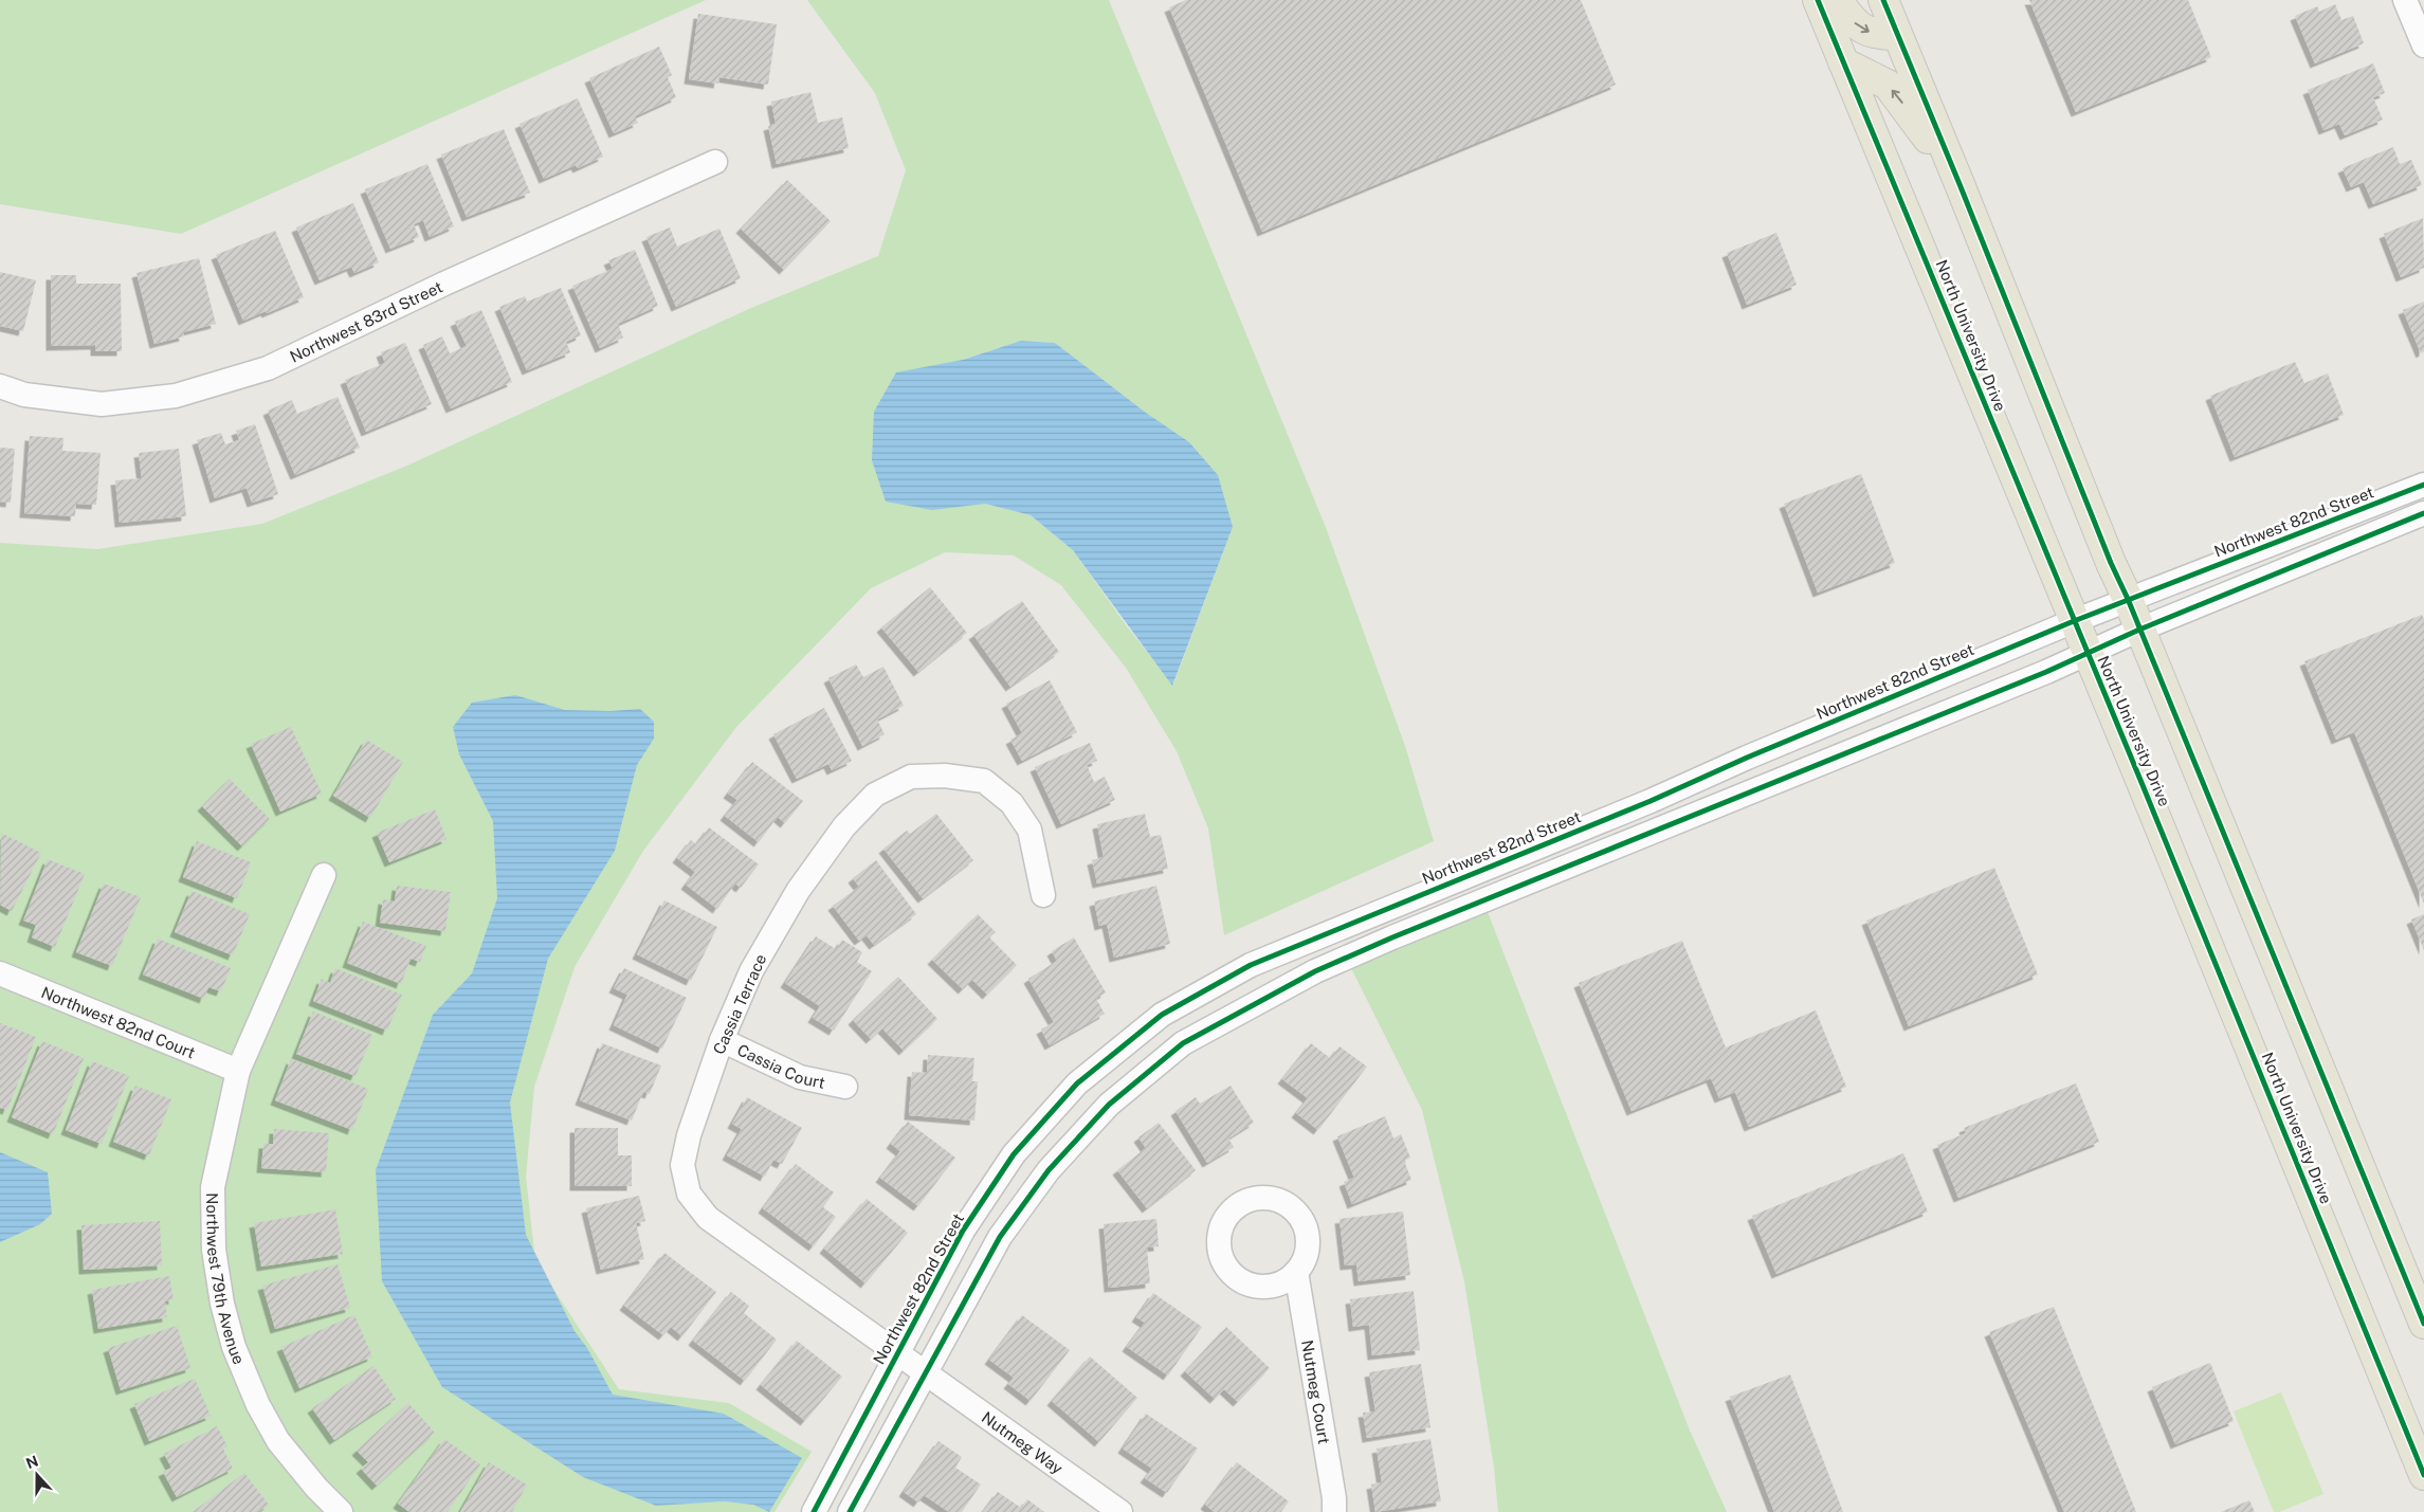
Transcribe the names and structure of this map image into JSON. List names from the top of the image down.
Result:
{
  "streets": {
    "main road": ["North University Drive"],
    "street": [
      "Northwest 83rd Street",
      "Northwest 82nd Street",
      "Cassia Terrace",
      "Northwest 82nd Court",
      "Cassia Court",
      "Northwest 79th Avenue",
      "Nutmeg Court",
      "Nutmeg Way"
    ]
  },
  "crossings": [
    ["North University Drive", "Northwest 82nd Street"],
    ["Northwest 82nd Street", "Cassia Terrace"],
    ["Cassia Terrace", "Cassia Court"],
    ["Cassia Terrace", "Nutmeg Way"],
    ["Northwest 82nd Court", "Northwest 79th Avenue"]
  ],
  "north": "top"
}
